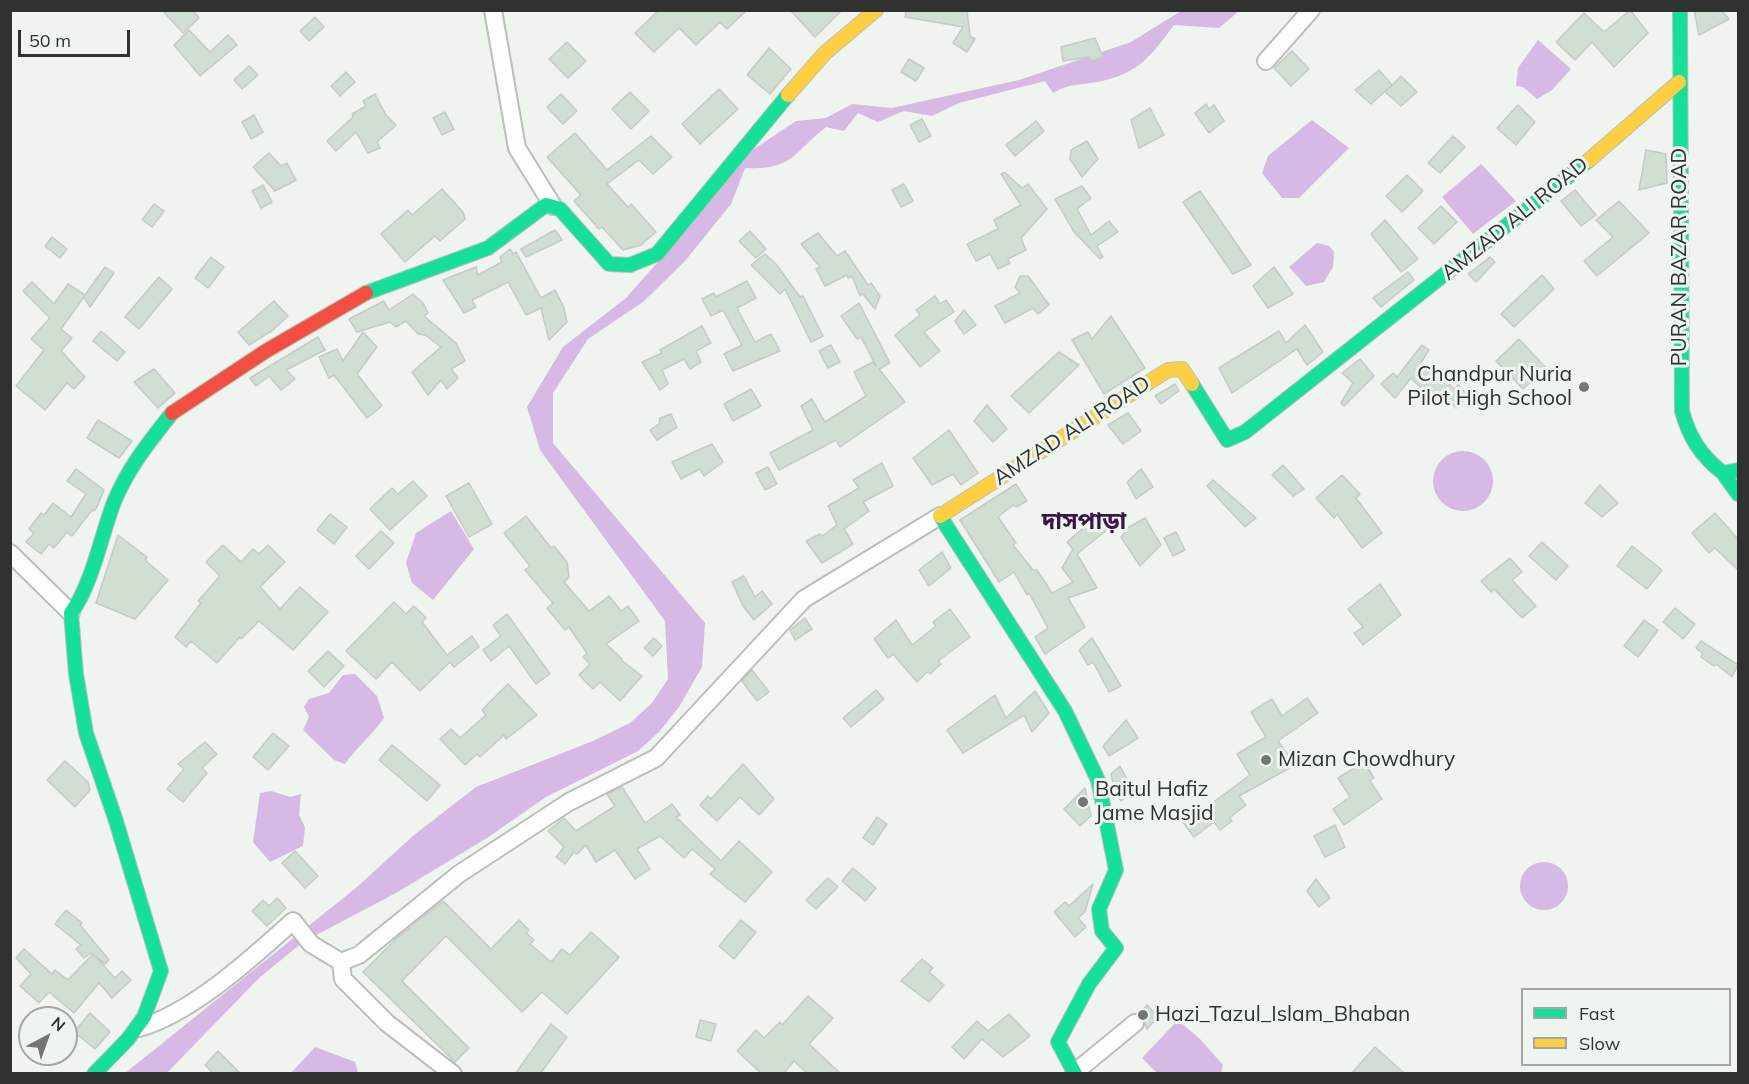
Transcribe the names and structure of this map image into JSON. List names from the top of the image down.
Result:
{
  "streets": {
    "main road": ["AMZAD ALI ROAD", "PURAN BAZAR ROAD"]
  },
  "crossings": [
    ["AMZAD ALI ROAD", "PURAN BAZAR ROAD"]
  ],
  "districts": ["দাসপাড়া"],
  "places": [
    "Chandpur Nuria Pilot High School",
    "Mizan Chowdhury",
    "Baitul Hafiz Jame Masjid",
    "Hazi_Tazul_Islam_Bhaban"
  ],
  "legend": ["Fast", "Slow"],
  "scale_bar": "50 m",
  "north": "top right"
}
